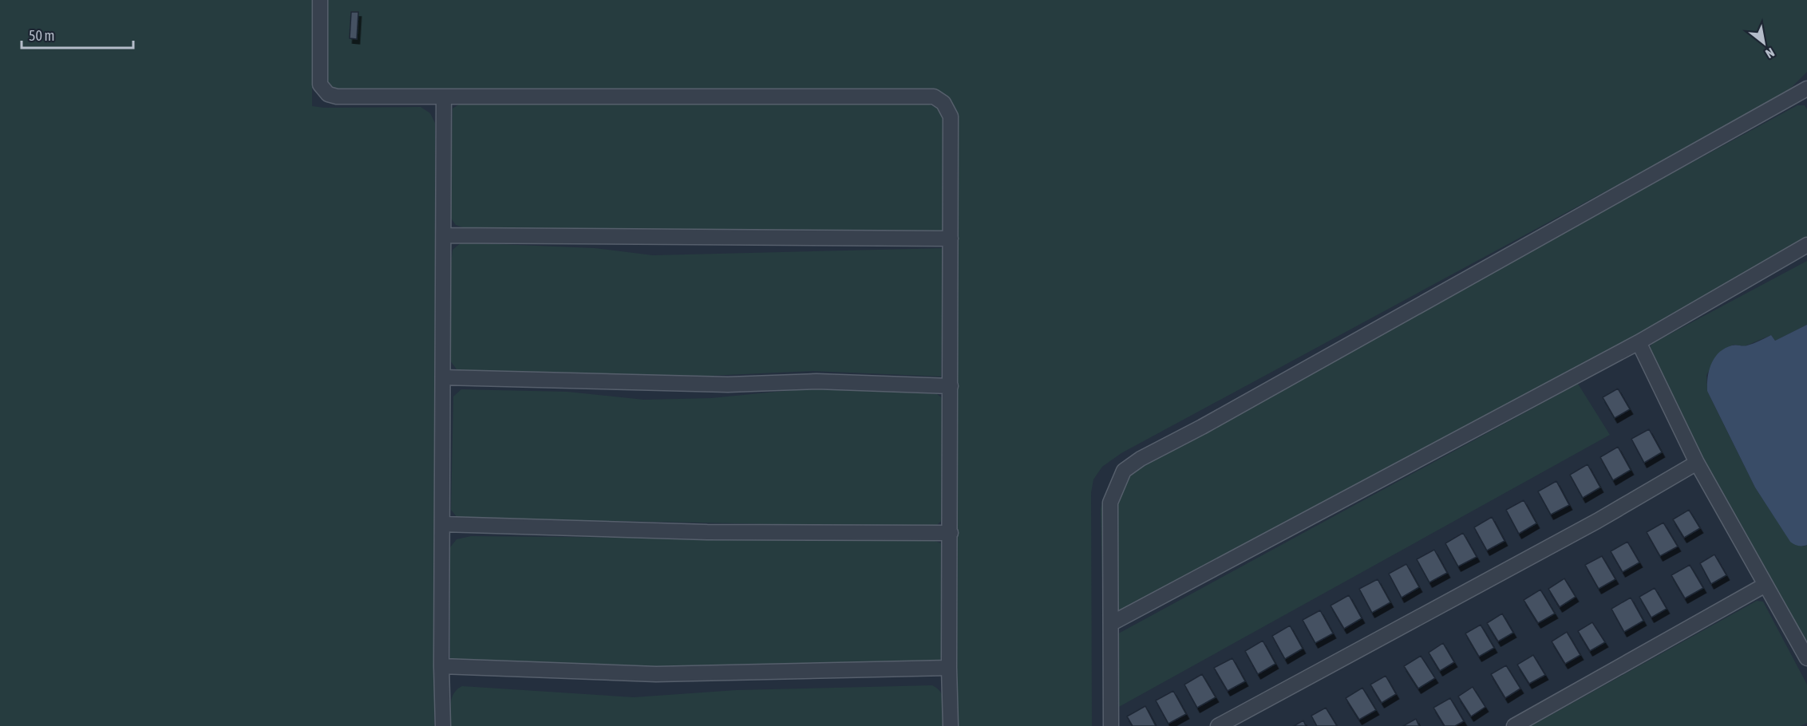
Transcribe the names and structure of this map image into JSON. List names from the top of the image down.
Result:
{
  "scale_bar": "50 m",
  "north": "bottom right"
}
